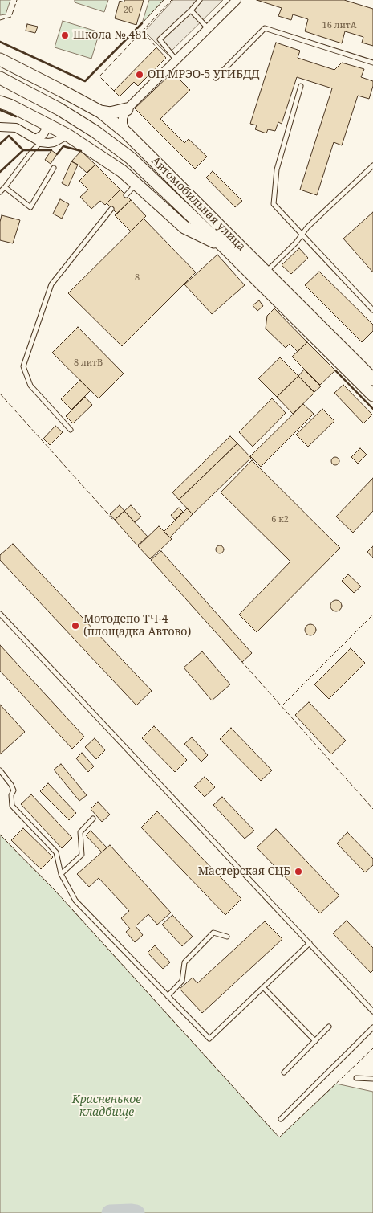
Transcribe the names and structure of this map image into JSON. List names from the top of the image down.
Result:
{
  "streets": {
    "main road": ["Автомобильная улица"]
  },
  "parks": ["Красненькое кладбище"],
  "places": [
    "Школа № 481",
    "ОП МРЭО-5 УГИБДД",
    "Мотодепо ТЧ-4 (площадка Автово)",
    "Мастерская СЦБ"
  ],
  "house_numbers": [
    "20",
    "16 литА",
    "8",
    "8 литВ",
    "6 к2"
  ]
}
